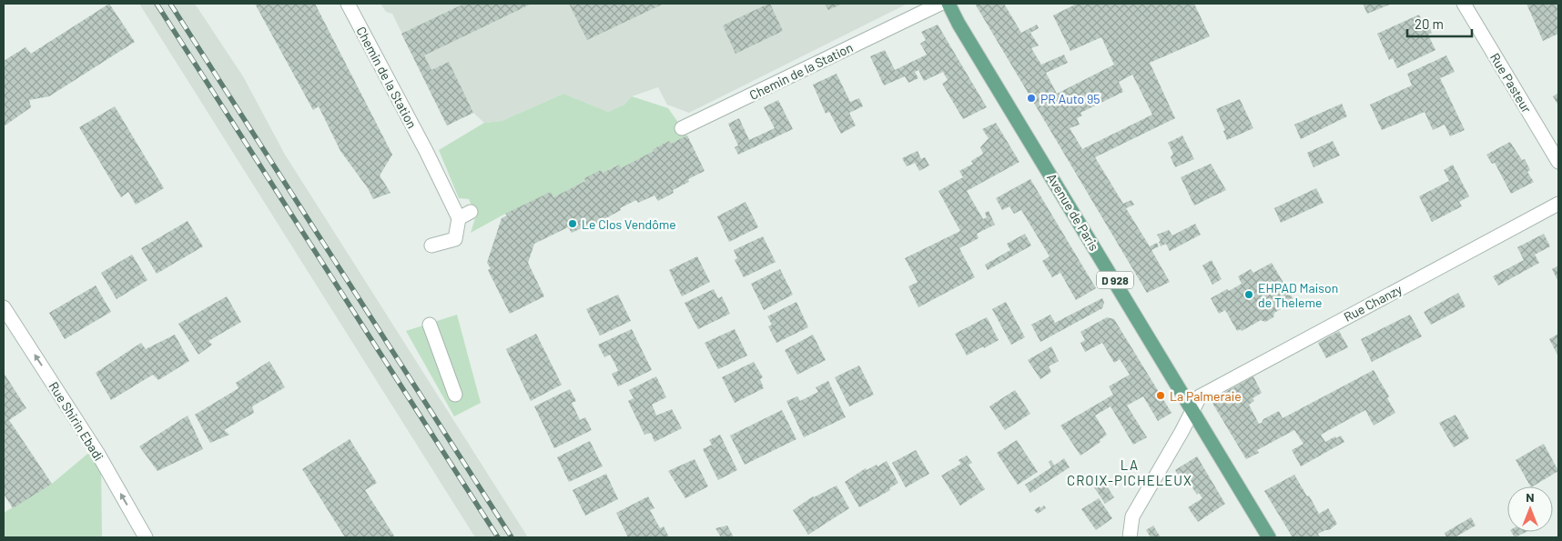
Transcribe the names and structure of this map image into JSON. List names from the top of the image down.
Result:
{
  "streets": {
    "main road": ["Avenue de Paris", "D 928"],
    "street": [
      "Chemin de la Station",
      "Rue Pasteur",
      "Rue Chanzy",
      "Rue Shirin Ebadi"
    ]
  },
  "crossings": [
    ["Avenue de Paris", "Rue Chanzy"]
  ],
  "one_way": ["Rue Shirin Ebadi"],
  "districts": ["LA CROIX-PICHELEUX"],
  "places": [
    "PR Auto 95",
    "Le Clos Vendôme",
    "EHPAD Maison de Theleme",
    "La Palmeraie"
  ],
  "scale_bar": "20 m",
  "north": "top"
}
